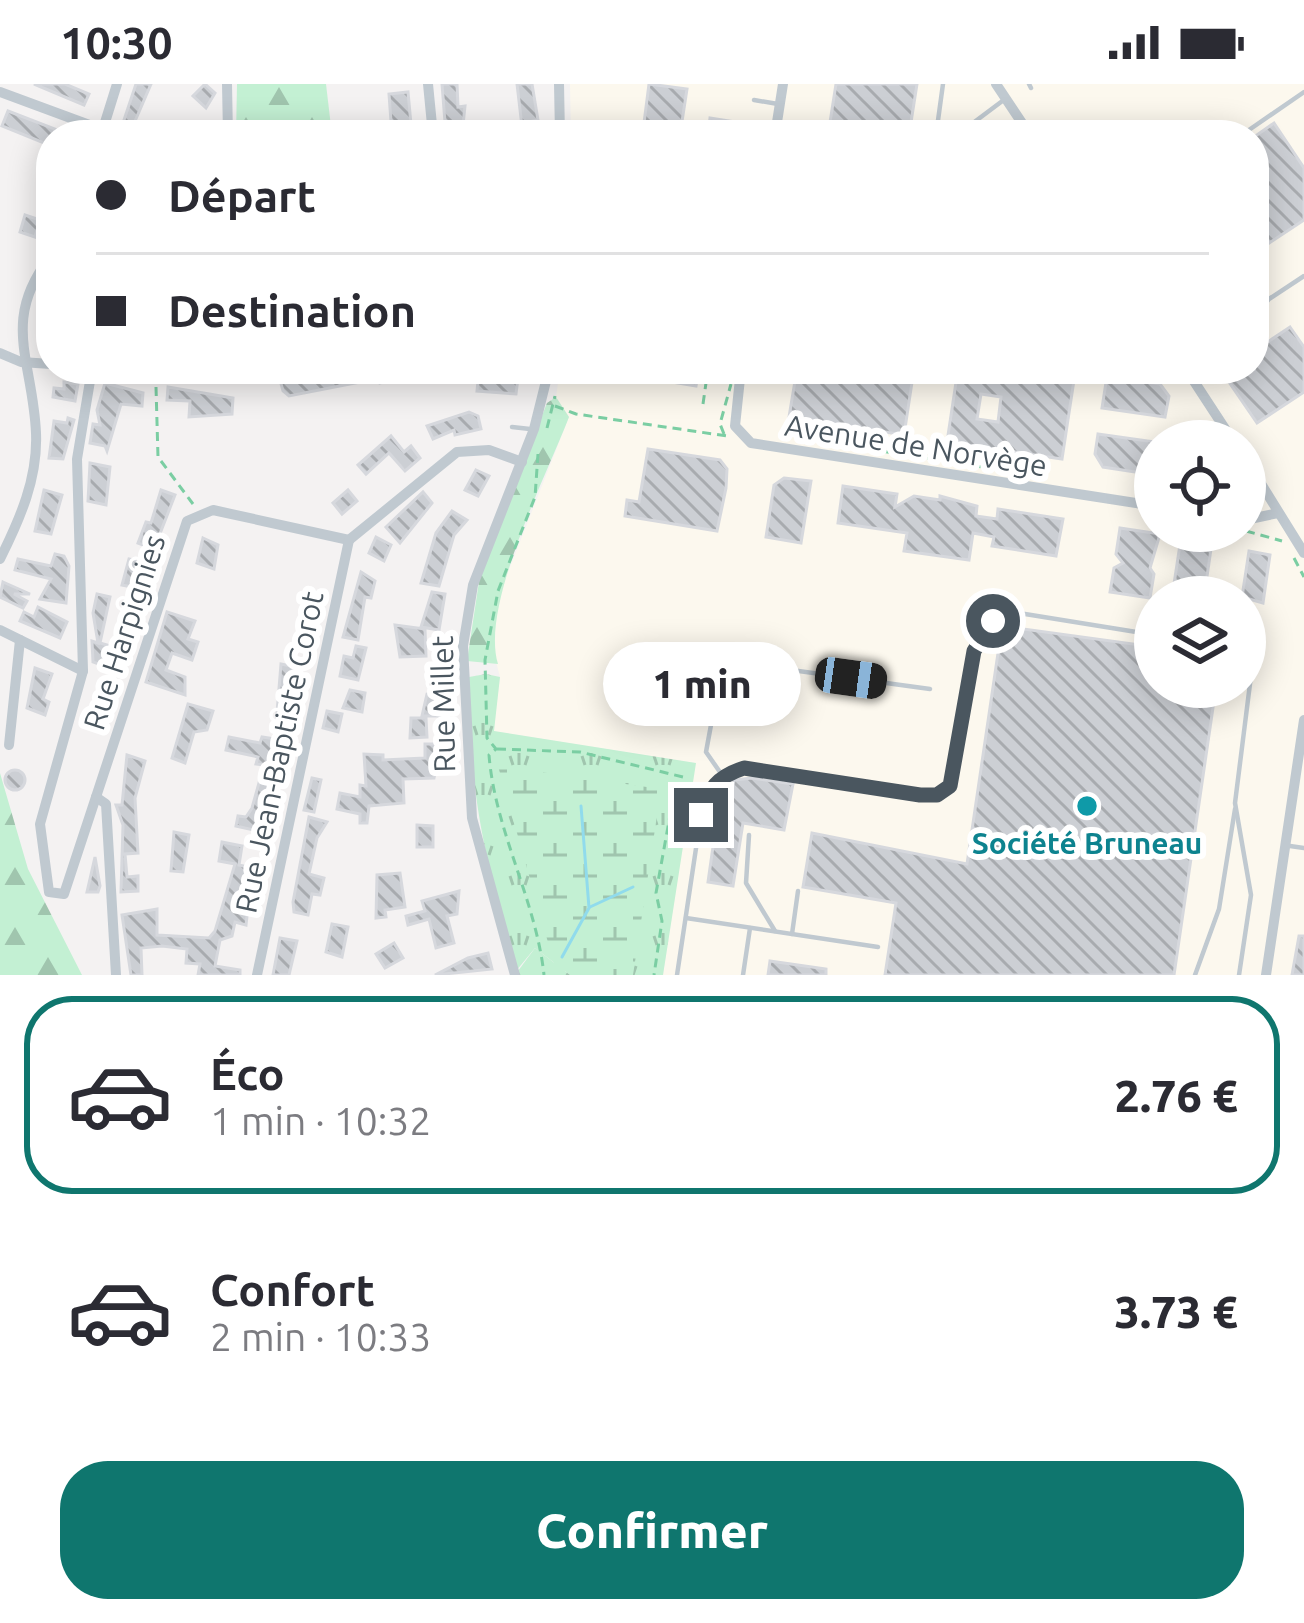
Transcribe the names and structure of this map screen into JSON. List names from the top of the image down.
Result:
{
  "streets": {
    "street": [
      "Avenue de Norvège",
      "Rue Harpignies",
      "Rue Millet",
      "Rue Jean-Baptiste Corot"
    ]
  },
  "crossings": [
    ["Rue Harpignies", "Rue Jean-Baptiste Corot"]
  ],
  "places": ["Société Bruneau"],
  "page": {
    "status": "10:30",
    "banner": ["Départ", "Destination"],
    "bubble": "1 min",
    "list": [
      {
        "name": "Éco",
        "note": "1 min · 10:32",
        "value": "2.76 €"
      },
      {
        "name": "Confort",
        "note": "2 min · 10:33",
        "value": "3.73 €"
      }
    ],
    "buttons": "Confirmer"
  }
}
